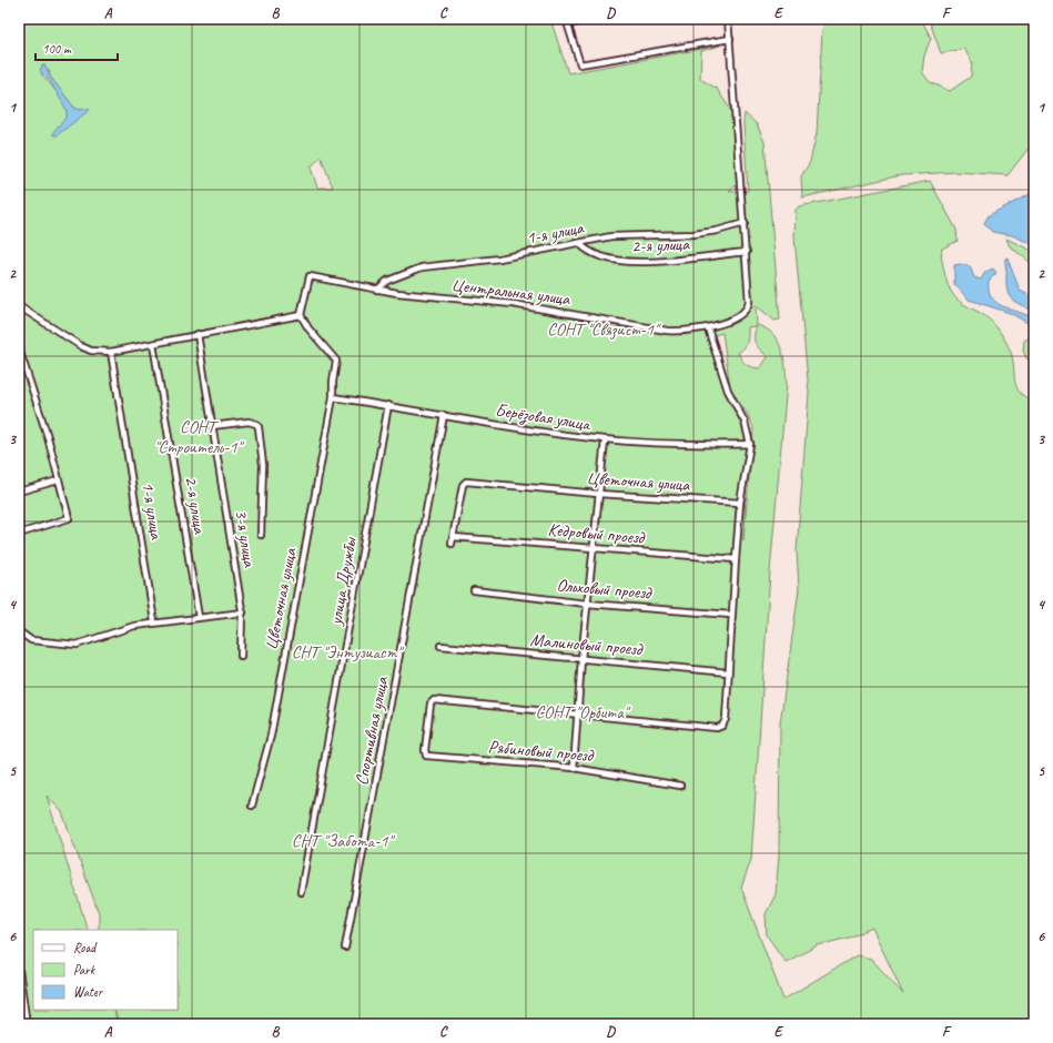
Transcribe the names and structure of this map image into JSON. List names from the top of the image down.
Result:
{
  "streets": {
    "street": [
      "1-я улица",
      "2-я улица",
      "Центральная улица",
      "Берёзовая улица",
      "Цветочная улица",
      "Кедровый проезд",
      "3-я улица",
      "улица Дружбы",
      "Ольховый проезд",
      "Малиновый проезд",
      "Спортивная улица",
      "Рябиновый проезд"
    ]
  },
  "crossings": [
    ["1-я улица", "2-я улица"],
    ["1-я улица", "Центральная улица"],
    ["2-я улица", "Центральная улица"],
    ["Центральная улица", "Цветочная улица"],
    ["Берёзовая улица", "Цветочная улица"],
    ["Берёзовая улица", "улица Дружбы"],
    ["Берёзовая улица", "Спортивная улица"],
    ["Цветочная улица", "Кедровый проезд"]
  ],
  "parks": [
    "СОНТ \"Связист-1\"",
    "СОНТ \"Строитель-1\"",
    "СНТ \"Энтузиаст\"",
    "СОНТ \"Орбита\"",
    "СНТ \"Забота-1\""
  ],
  "legend": ["Road", "Park", "Water"],
  "scale_bar": "100 m",
  "grid": {
    "columns": [
      "A",
      "B",
      "C",
      "D",
      "E",
      "F"
    ],
    "rows": [
      "1",
      "2",
      "3",
      "4",
      "5",
      "6"
    ]
  }
}
